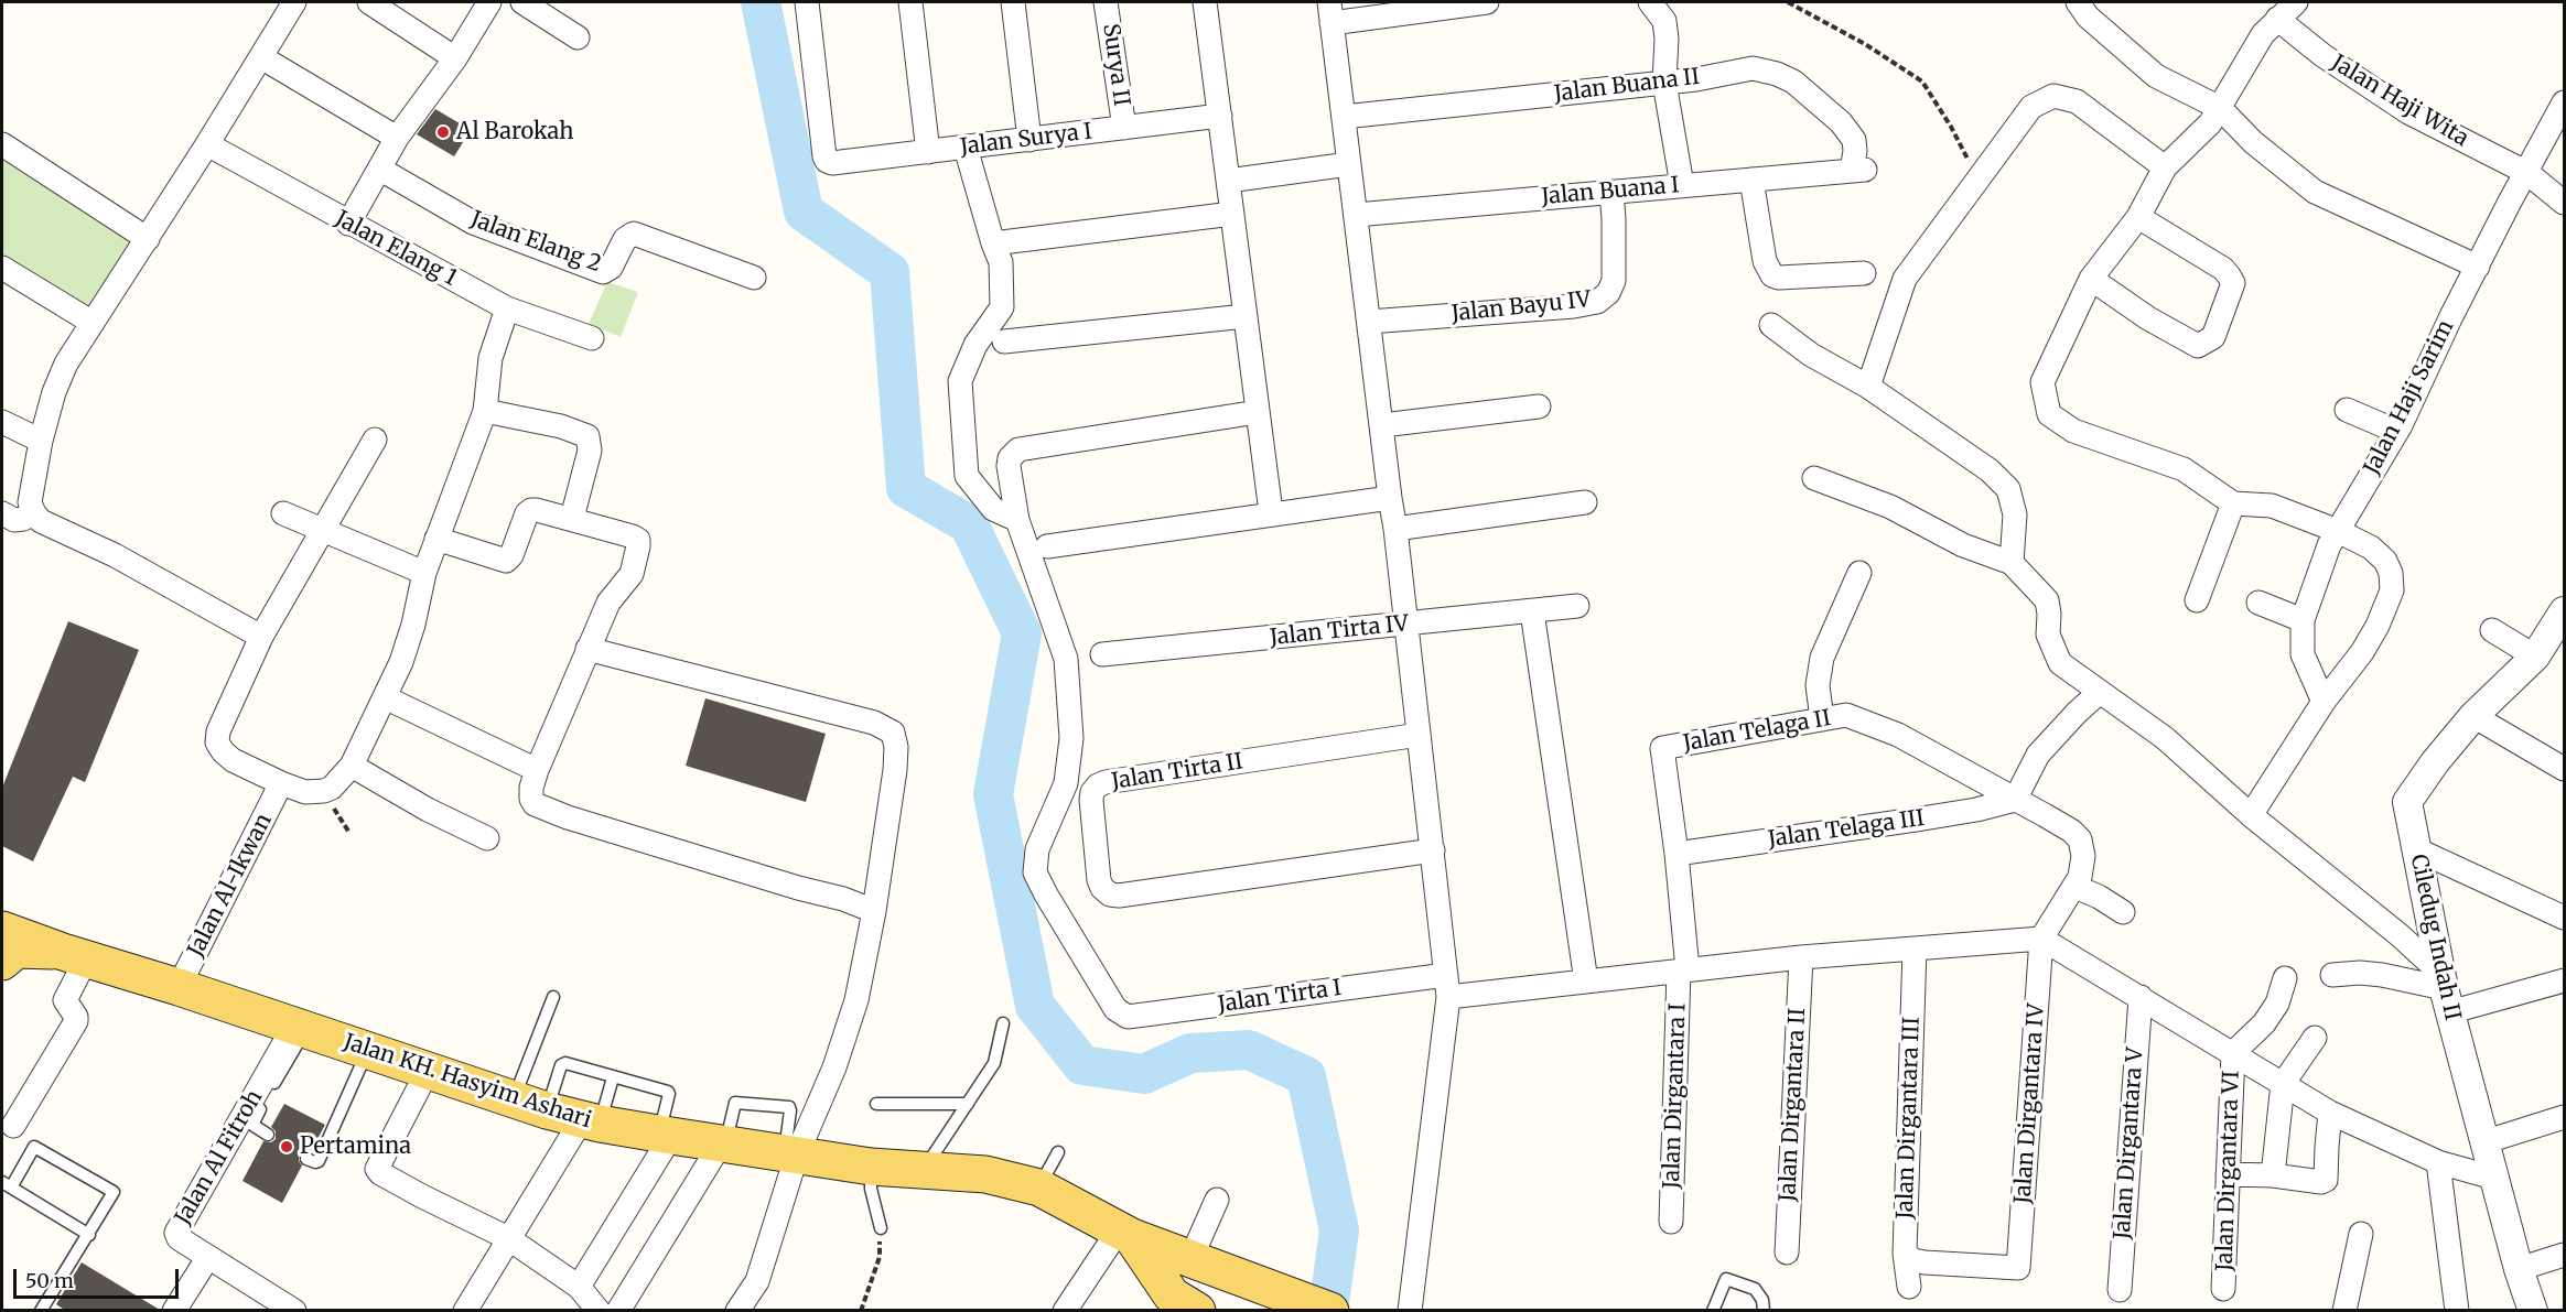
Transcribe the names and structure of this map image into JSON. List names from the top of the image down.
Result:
{
  "streets": {
    "main road": ["Jalan KH. Hasyim Ashari"],
    "street": [
      "Surya II",
      "Jalan Buana II",
      "Jalan Haji Wita",
      "Jalan Surya I",
      "Jalan Buana I",
      "Jalan Elang 2",
      "Jalan Elang 1",
      "Jalan Bayu IV",
      "Jalan Haji Sarim",
      "Jalan Tirta IV",
      "Jalan Telaga II",
      "Jalan Tirta II",
      "Jalan Telaga III",
      "Jalan Al-Ikwan",
      "Ciledug Indah II",
      "Jalan Tirta I",
      "Jalan Dirgantara I",
      "Jalan Dirgantara IV",
      "Jalan Dirgantara II",
      "Jalan Dirgantara III",
      "Jalan Dirgantara V",
      "Jalan Al Fitroh",
      "Jalan Dirgantara VI"
    ]
  },
  "crossings": [
    ["Surya II", "Jalan Surya I"],
    ["Jalan Buana II", "Jalan Buana I"],
    ["Jalan Haji Wita", "Jalan Haji Sarim"],
    ["Jalan Buana I", "Jalan Bayu IV"],
    ["Jalan Telaga II", "Jalan Telaga III"],
    ["Jalan Telaga II", "Jalan Tirta I"],
    ["Jalan Telaga II", "Jalan Dirgantara I"],
    ["Jalan Al-Ikwan", "Jalan KH. Hasyim Ashari"],
    ["Jalan Tirta I", "Jalan Dirgantara I"],
    ["Jalan Tirta I", "Jalan Dirgantara IV"],
    ["Jalan Tirta I", "Jalan Dirgantara II"],
    ["Jalan Tirta I", "Jalan Dirgantara III"],
    ["Jalan KH. Hasyim Ashari", "Jalan Al Fitroh"],
    ["Jalan Dirgantara IV", "Jalan Dirgantara III"]
  ],
  "places": ["Al Barokah", "Pertamina"],
  "scale_bar": "50 m"
}
